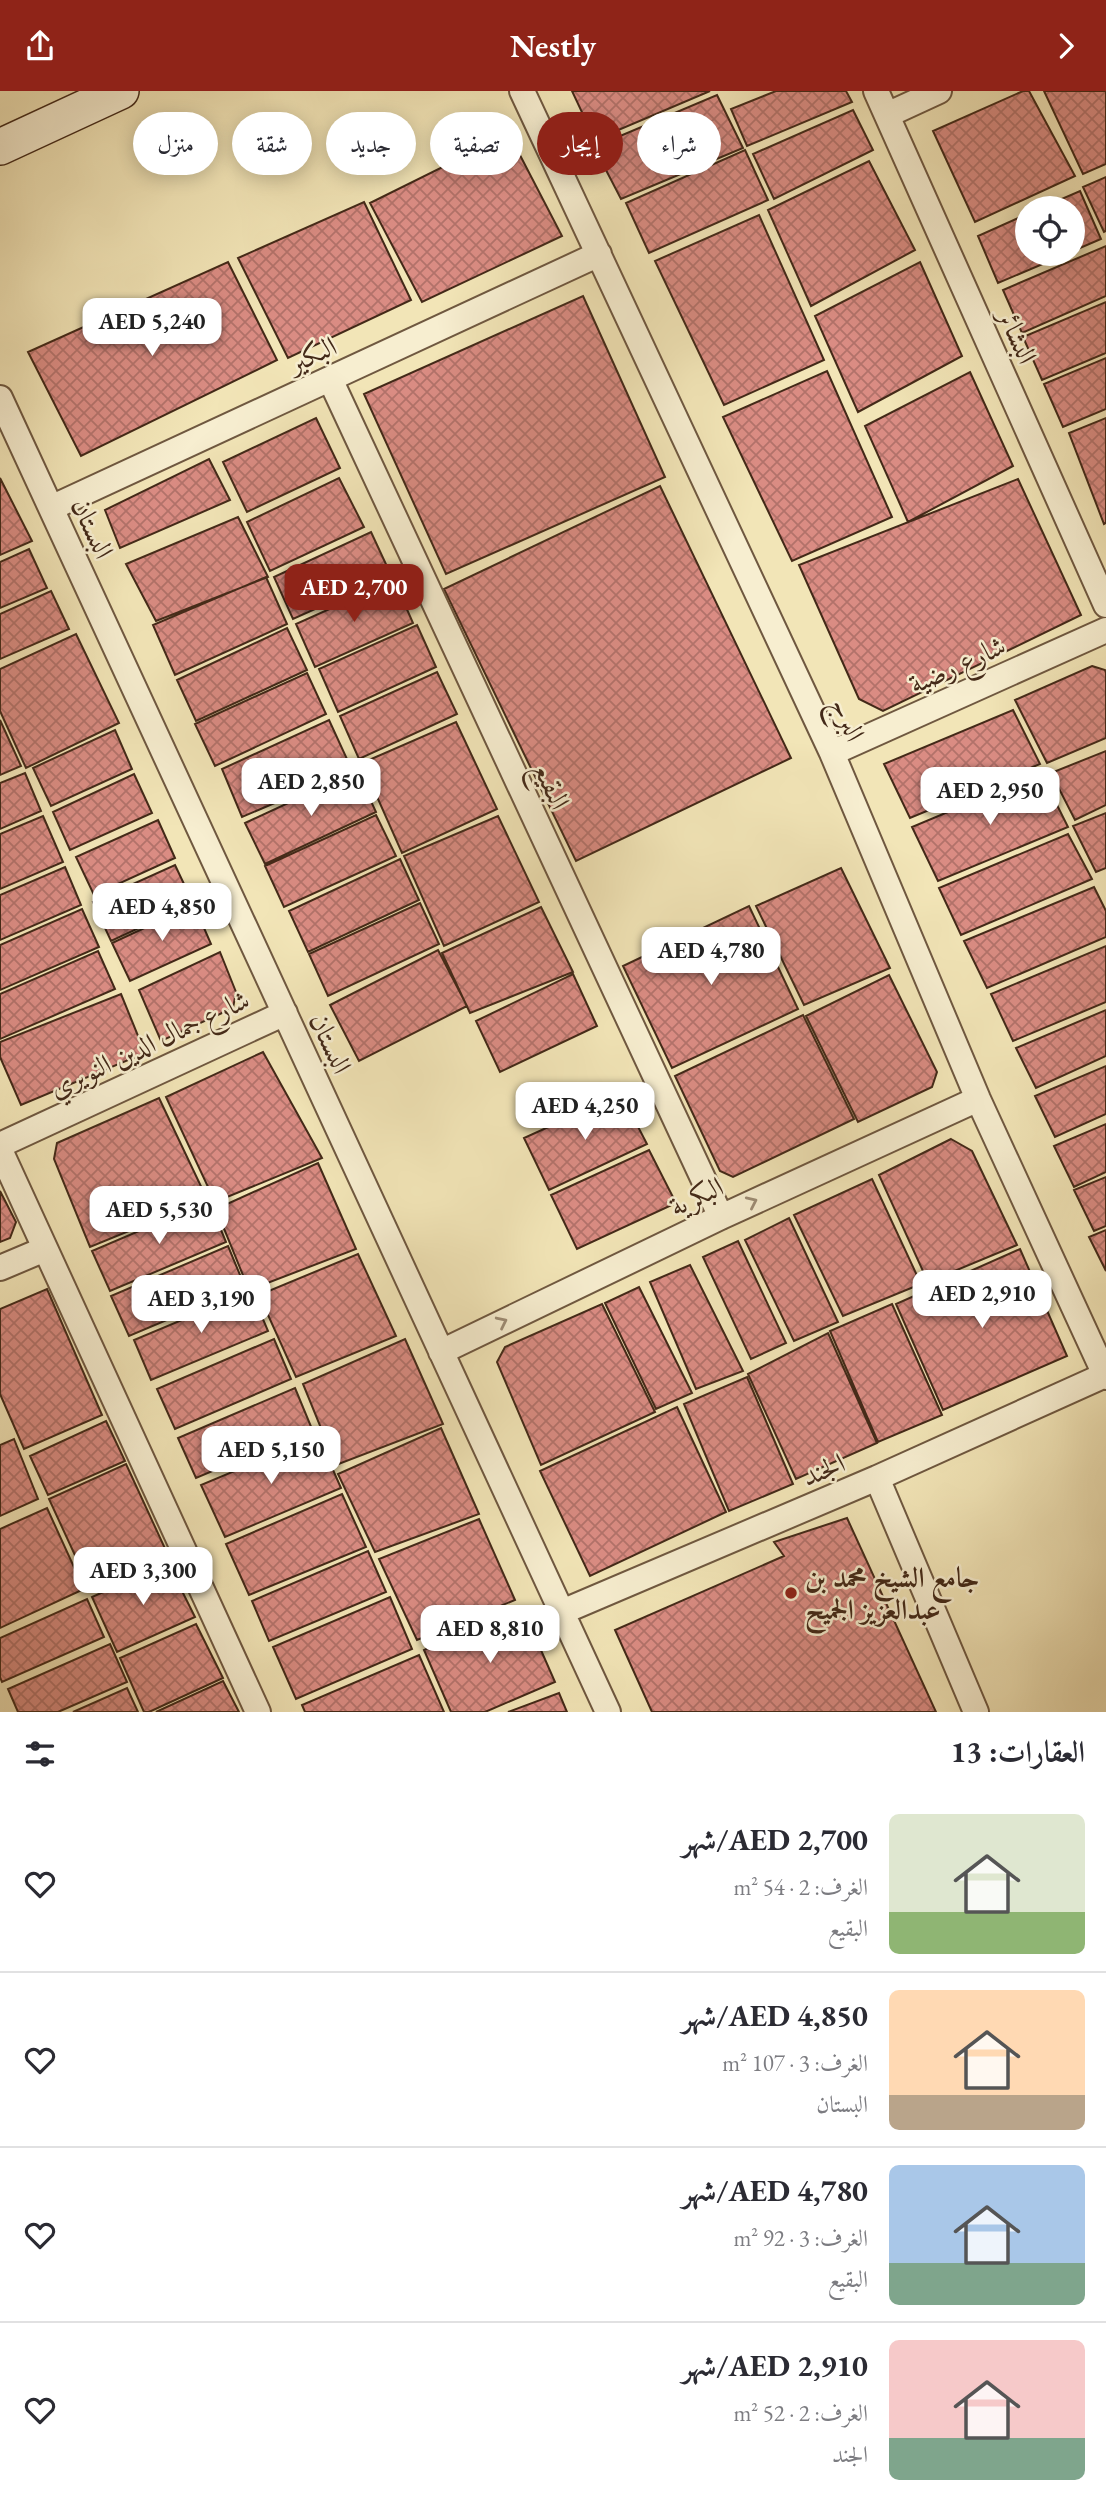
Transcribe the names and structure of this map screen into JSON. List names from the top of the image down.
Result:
{
  "streets": {
    "street": [
      "البشائر",
      "البكير",
      "البستان",
      "شارع رضية",
      "البرج",
      "البقيع",
      "شارع جمال الدين النويري",
      "البكرية",
      "الجند"
    ]
  },
  "crossings": [
    ["البكير", "البستان"],
    ["البكير", "البرج"],
    ["البكير", "البقيع"],
    ["البستان", "شارع جمال الدين النويري"],
    ["البستان", "البكرية"],
    ["البستان", "الجند"],
    ["شارع رضية", "البرج"],
    ["البرج", "البكرية"],
    ["البرج", "الجند"],
    ["البقيع", "البكرية"]
  ],
  "one_way": ["البكرية"],
  "places": ["جامع الشيخ محمد بن عبدالعزيز الجميح"],
  "page": {
    "header": "Nestly",
    "chip": [
      "شراء",
      "إيجار",
      "تصفية",
      "جديد",
      "شقة",
      "منزل"
    ],
    "price": [
      "AED 5,240",
      "AED 2,700",
      "AED 2,850",
      "AED 2,950",
      "AED 4,850",
      "AED 4,780",
      "AED 4,250",
      "AED 5,530",
      "AED 2,910",
      "AED 3,190",
      "AED 5,150",
      "AED 3,300",
      "AED 8,810"
    ],
    "heading": "العقارات: 13",
    "list": [
      {
        "name": "AED 2,700/شهر",
        "note": "الغرف: 2 · 54 m² · البقيع"
      },
      {
        "name": "AED 4,850/شهر",
        "note": "الغرف: 3 · 107 m² · البستان"
      },
      {
        "name": "AED 4,780/شهر",
        "note": "الغرف: 3 · 92 m² · البقيع"
      },
      {
        "name": "AED 2,910/شهر",
        "note": "الغرف: 2 · 52 m² · الجند"
      }
    ]
  }
}
